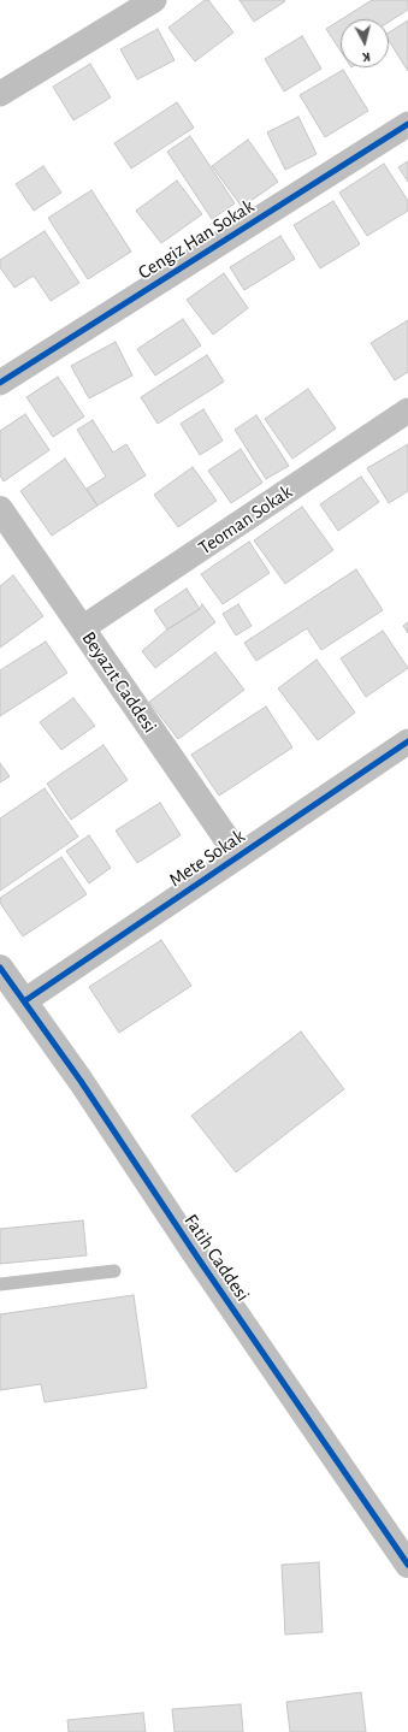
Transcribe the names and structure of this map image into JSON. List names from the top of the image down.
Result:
{
  "streets": {
    "street": [
      "Cengiz Han Sokak",
      "Teoman Sokak",
      "Beyazıt Caddesi",
      "Mete Sokak",
      "Fatih Caddesi"
    ]
  },
  "crossings": [
    ["Teoman Sokak", "Beyazıt Caddesi"],
    ["Beyazıt Caddesi", "Mete Sokak"],
    ["Mete Sokak", "Fatih Caddesi"]
  ],
  "north": "bottom"
}
